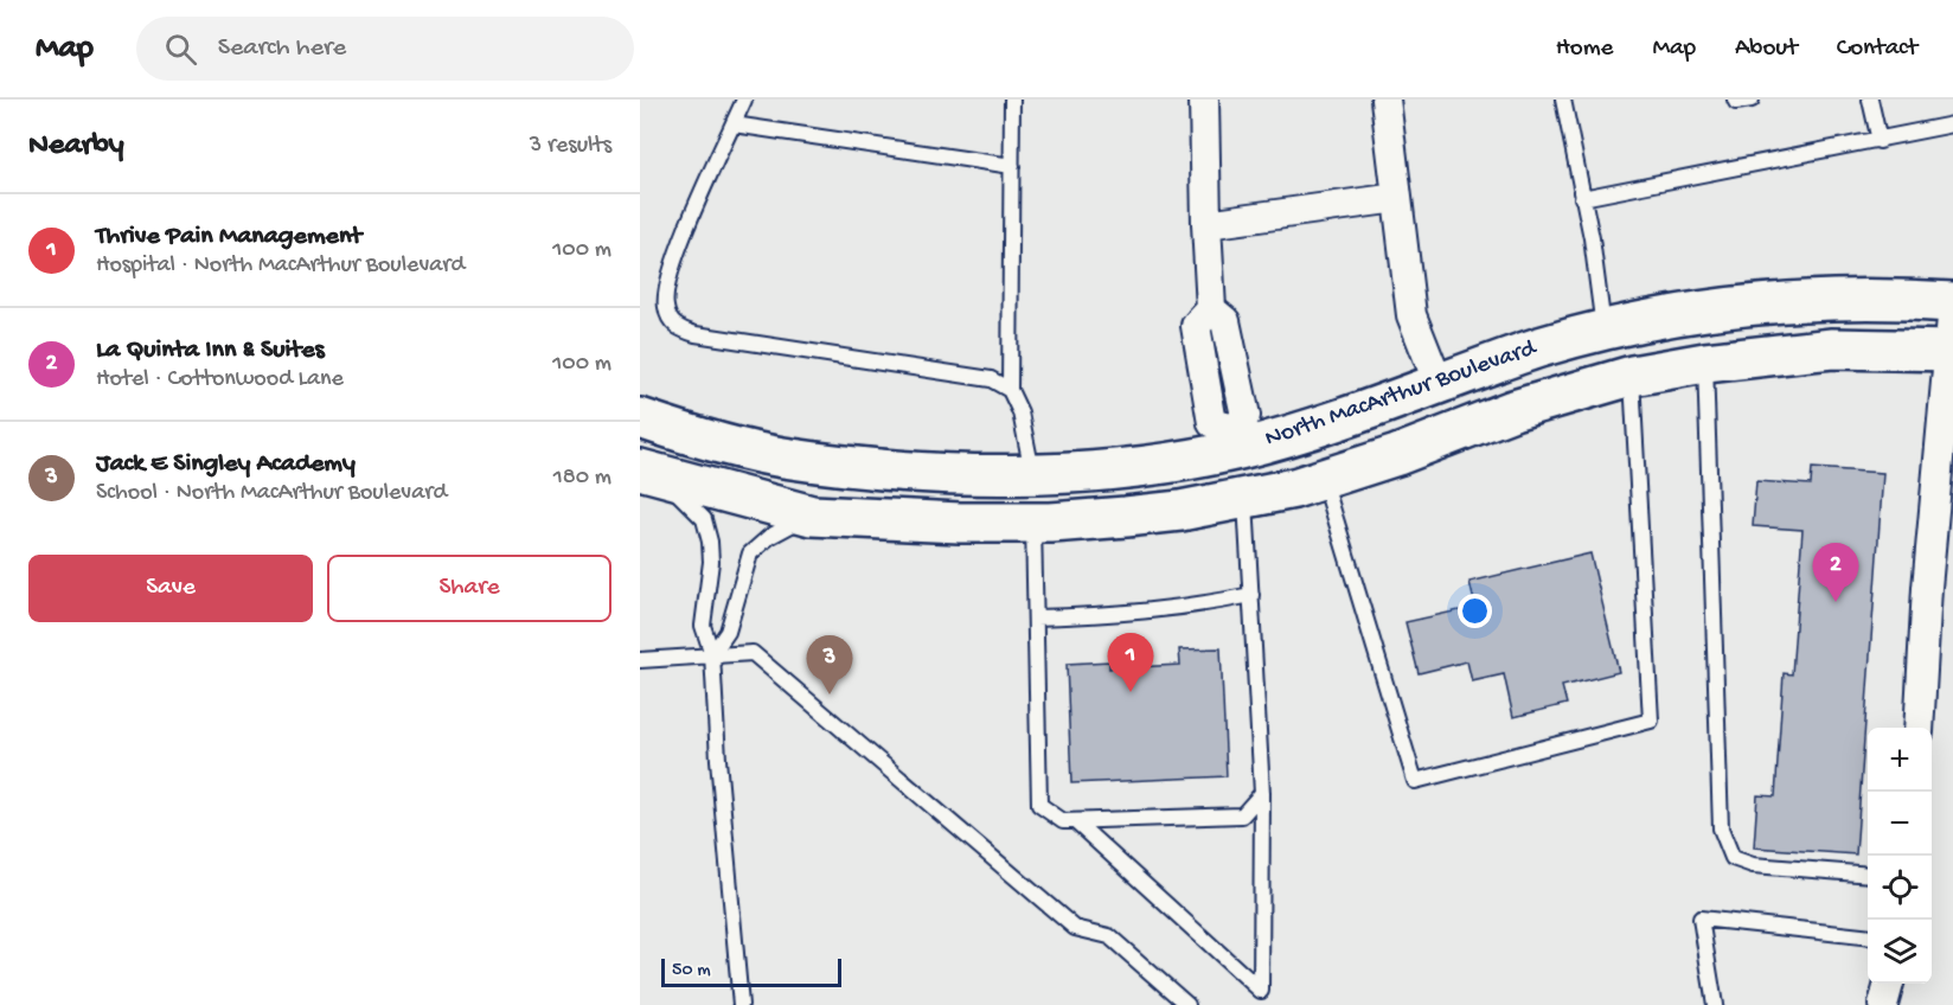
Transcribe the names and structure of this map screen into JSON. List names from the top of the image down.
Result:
{
  "streets": {
    "main road": ["North MacArthur Boulevard"]
  },
  "scale_bar": "50 m",
  "page": {
    "header": "Map",
    "search": "Search here",
    "nav": [
      "Home",
      "Map",
      "About",
      "Contact"
    ],
    "heading": ["Nearby", "3 results"],
    "list": [
      {
        "mark": "1",
        "name": "Thrive Pain Management",
        "note": "Hospital · North MacArthur Boulevard",
        "value": "100 m"
      },
      {
        "mark": "2",
        "name": "La Quinta Inn & Suites",
        "note": "Hotel · Cottonwood Lane",
        "value": "100 m"
      },
      {
        "mark": "3",
        "name": "Jack E Singley Academy",
        "note": "School · North MacArthur Boulevard",
        "value": "180 m"
      }
    ],
    "buttons": ["Save", "Share"],
    "pins": ["2", "1", "3"],
    "map_buttons": ["+", "−"],
    "scale": "50 m"
  }
}
